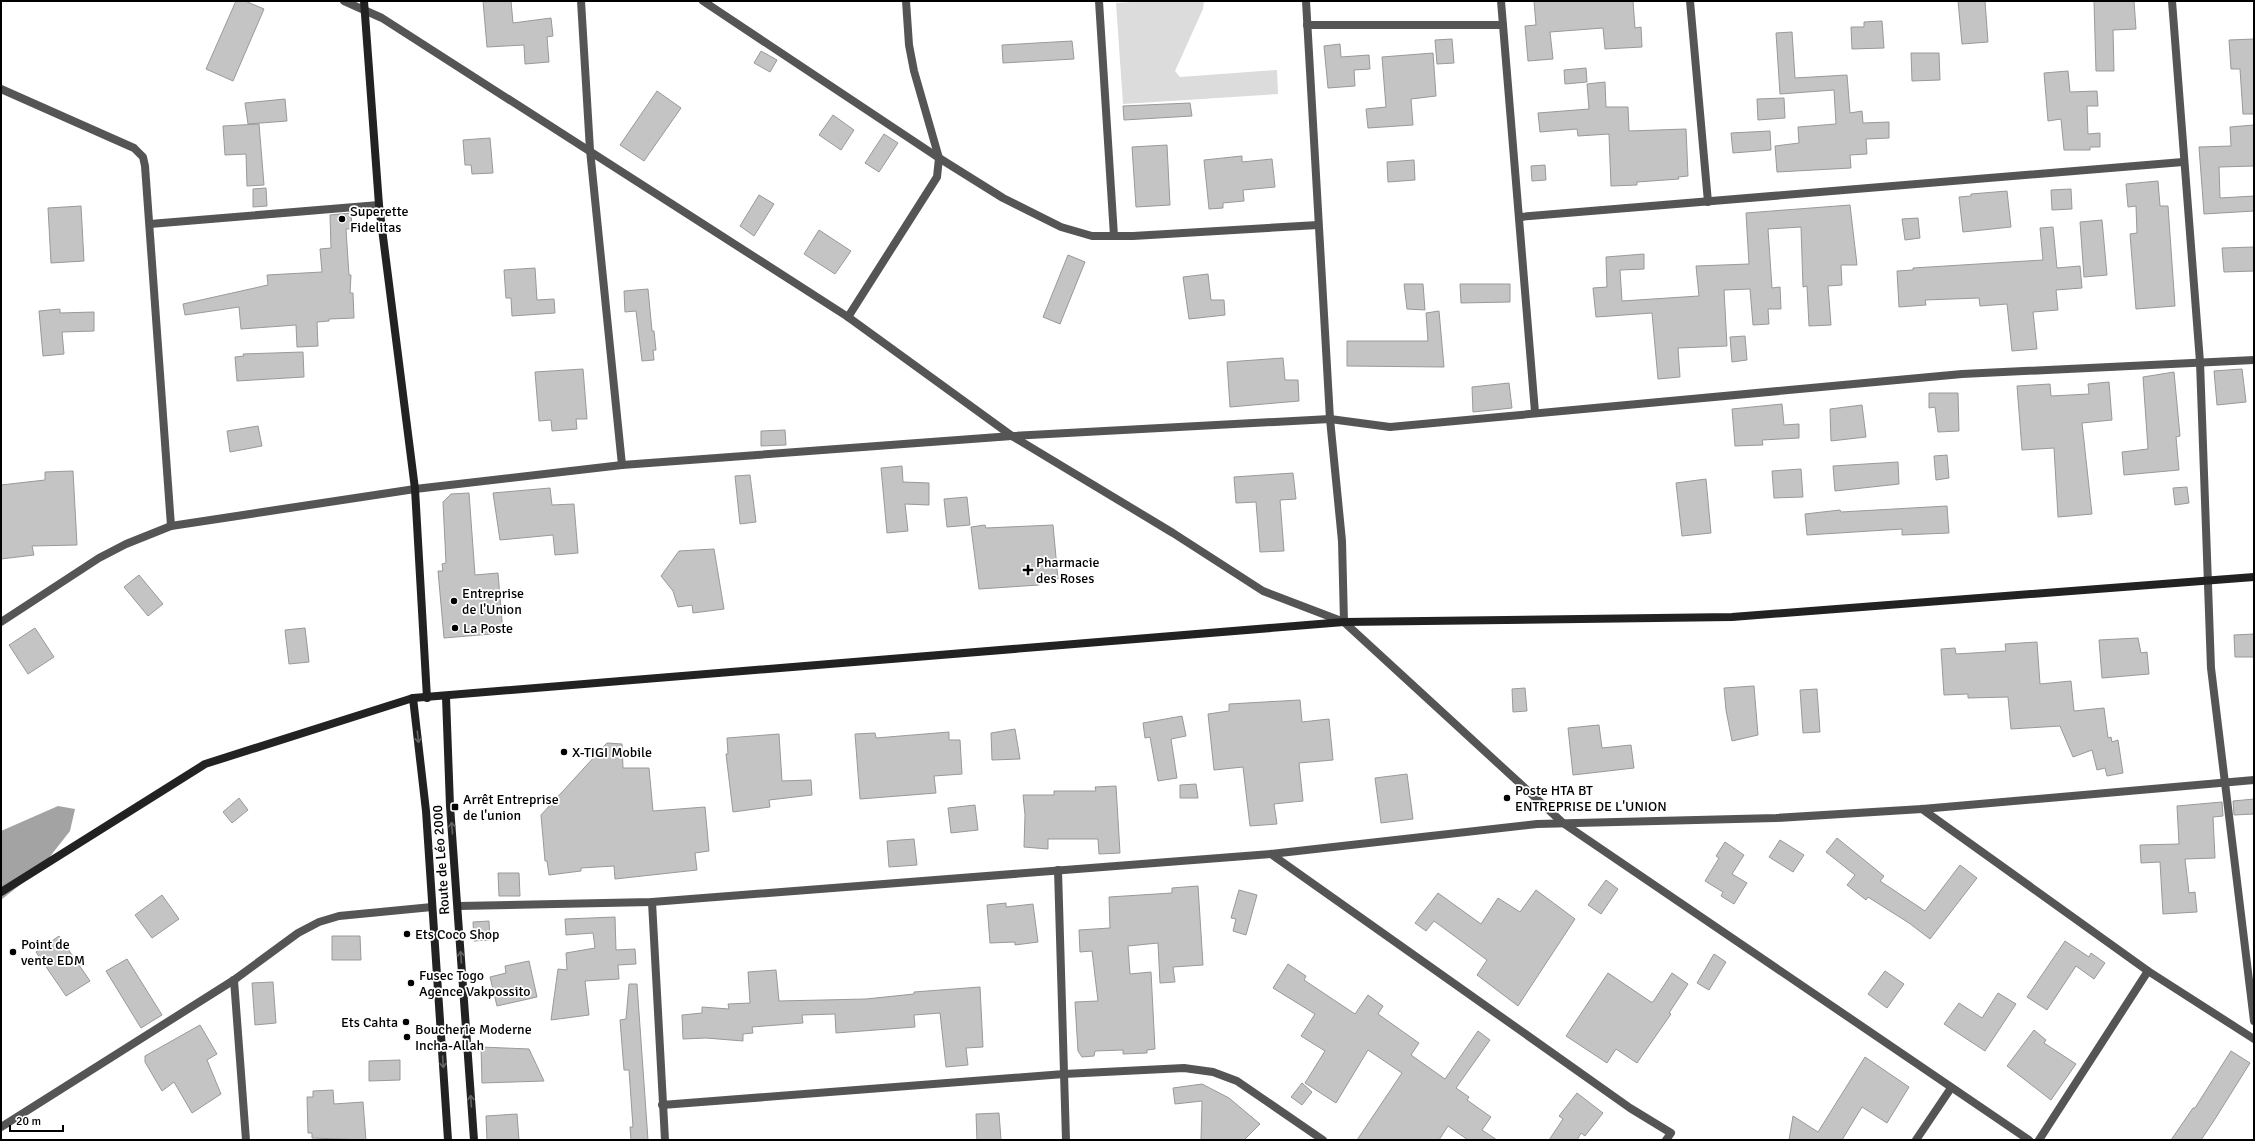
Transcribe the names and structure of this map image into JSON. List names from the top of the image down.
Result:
{
  "streets": {
    "street": ["Route de Léo 2000"]
  },
  "places": {
    "other": [
      "Superette Fidelitas",
      "Entreprise de l'Union",
      "La Poste",
      "X-TIGI Mobile",
      "Poste HTA BT ENTREPRISE DE L'UNION",
      "Ets Coco Shop",
      "Point de vente EDM",
      "Fusec Togo Agence Vakpossito",
      "Ets Cahta",
      "Boucherie Moderne Incha-Allah"
    ],
    "health": ["Pharmacie des Roses"],
    "transit": ["Arrêt Entreprise de l'union"]
  },
  "scale_bar": "20 m"
}
